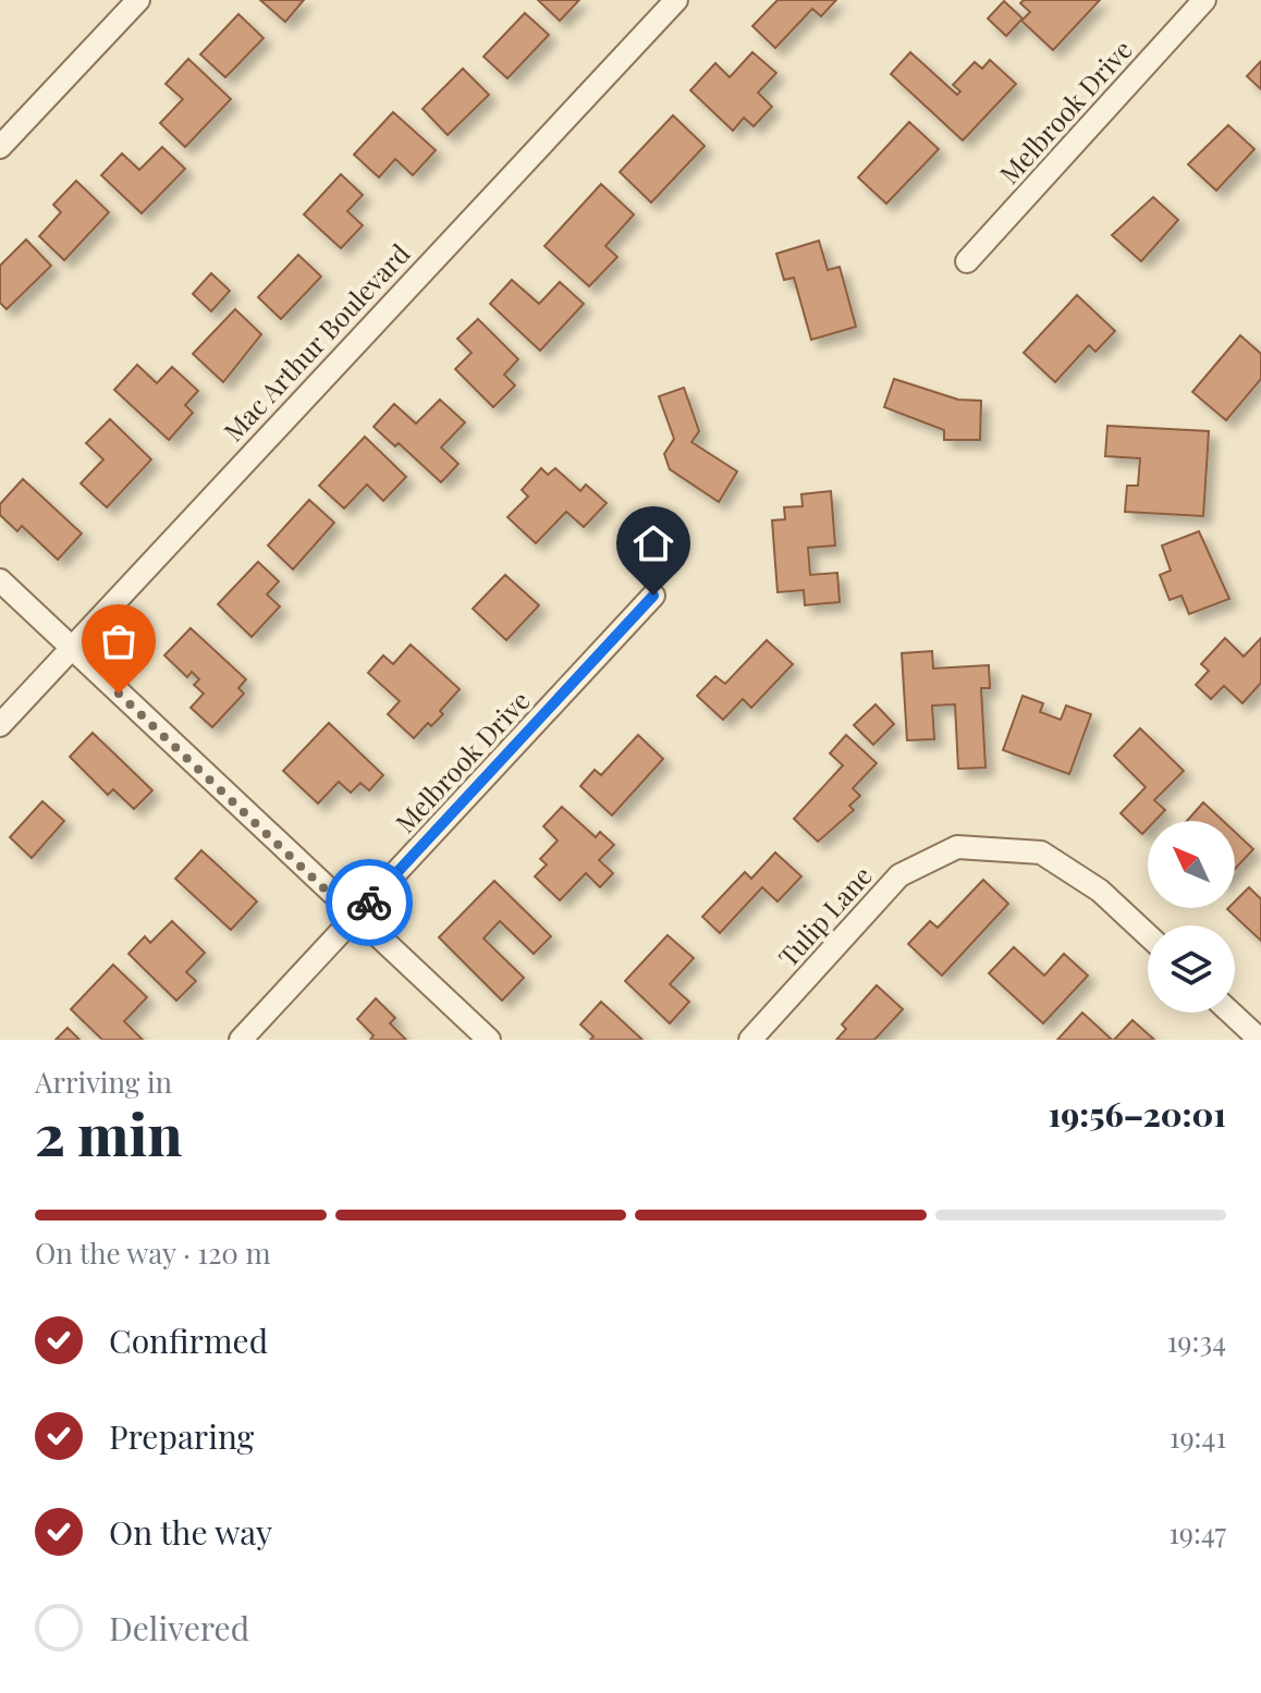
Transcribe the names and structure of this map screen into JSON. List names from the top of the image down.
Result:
{
  "streets": {
    "street": ["Melbrook Drive", "Mac Arthur Boulevard", "Tulip Lane"]
  },
  "north": "top left",
  "page": {
    "heading": ["2 min", "Arriving in", "19:56–20:01"],
    "bar": "On the way · 120 m",
    "list": [
      ["Confirmed", "19:34"],
      ["Preparing", "19:41"],
      ["On the way", "19:47"],
      "Delivered"
    ]
  }
}
